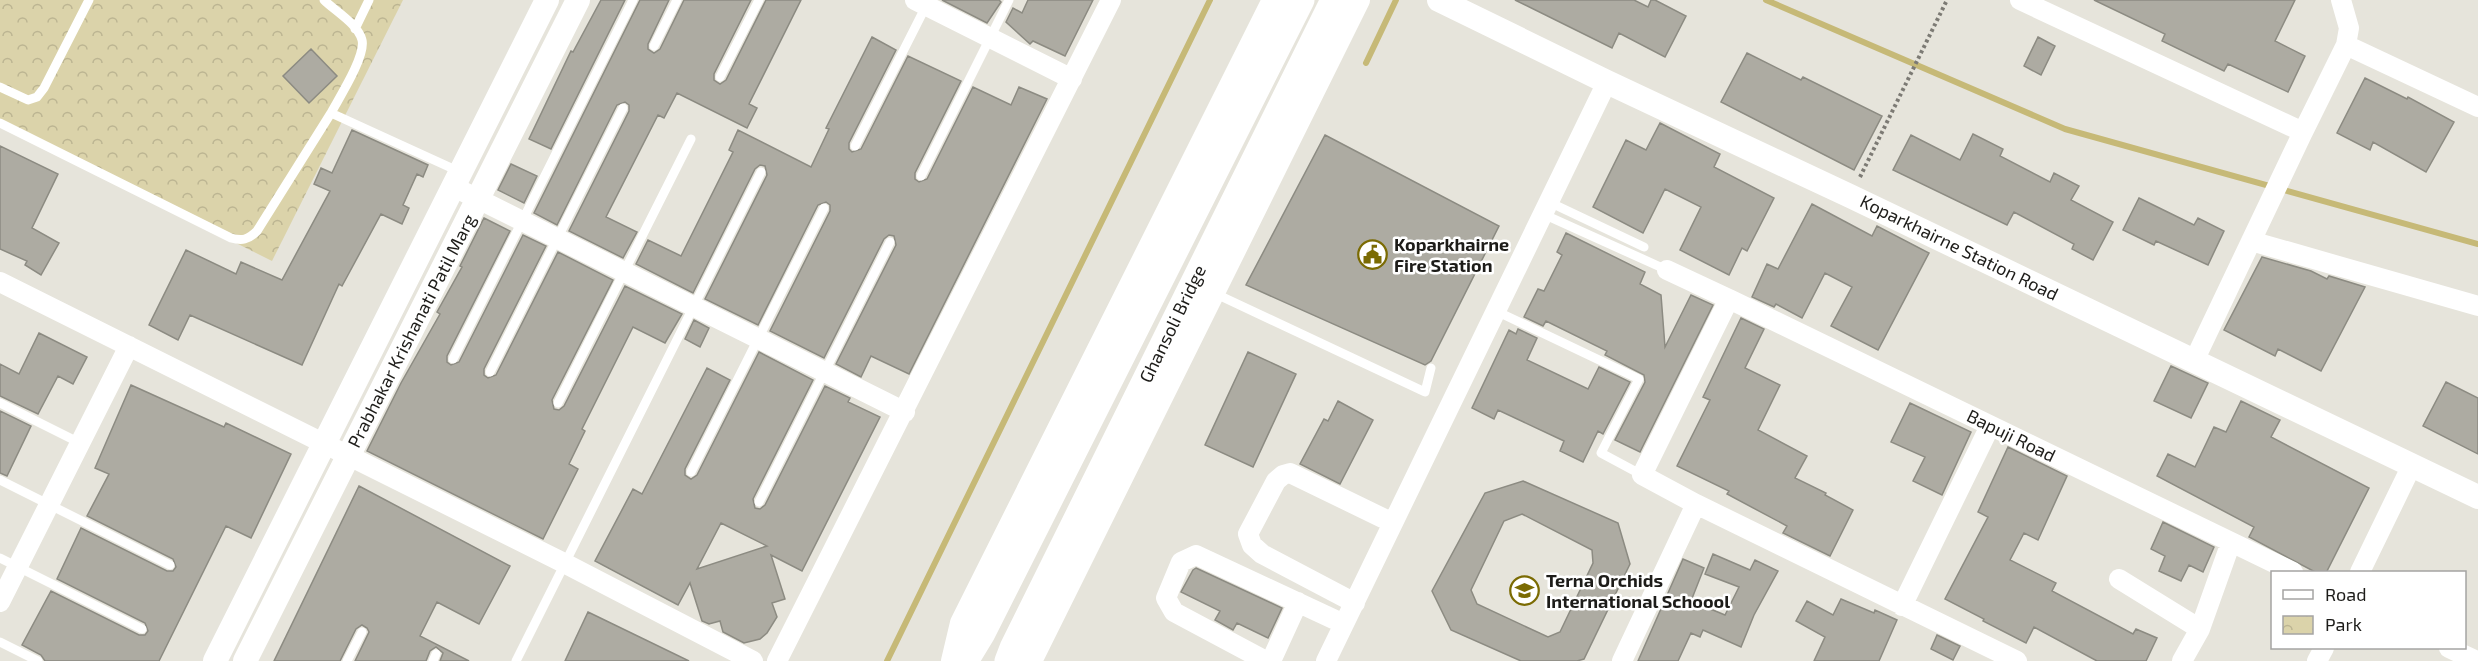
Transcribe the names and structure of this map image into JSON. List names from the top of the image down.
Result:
{
  "streets": {
    "main road": ["Ghansoli Bridge"],
    "street": ["Koparkhairne Station Road", "Prabhakar Krishanati Patil Marg", "Bapuji Road"]
  },
  "places": {
    "public building": ["Koparkhairne Fire Station"],
    "school or university": ["Terna Orchids International Schoool"]
  },
  "legend": ["Road", "Park"]
}
